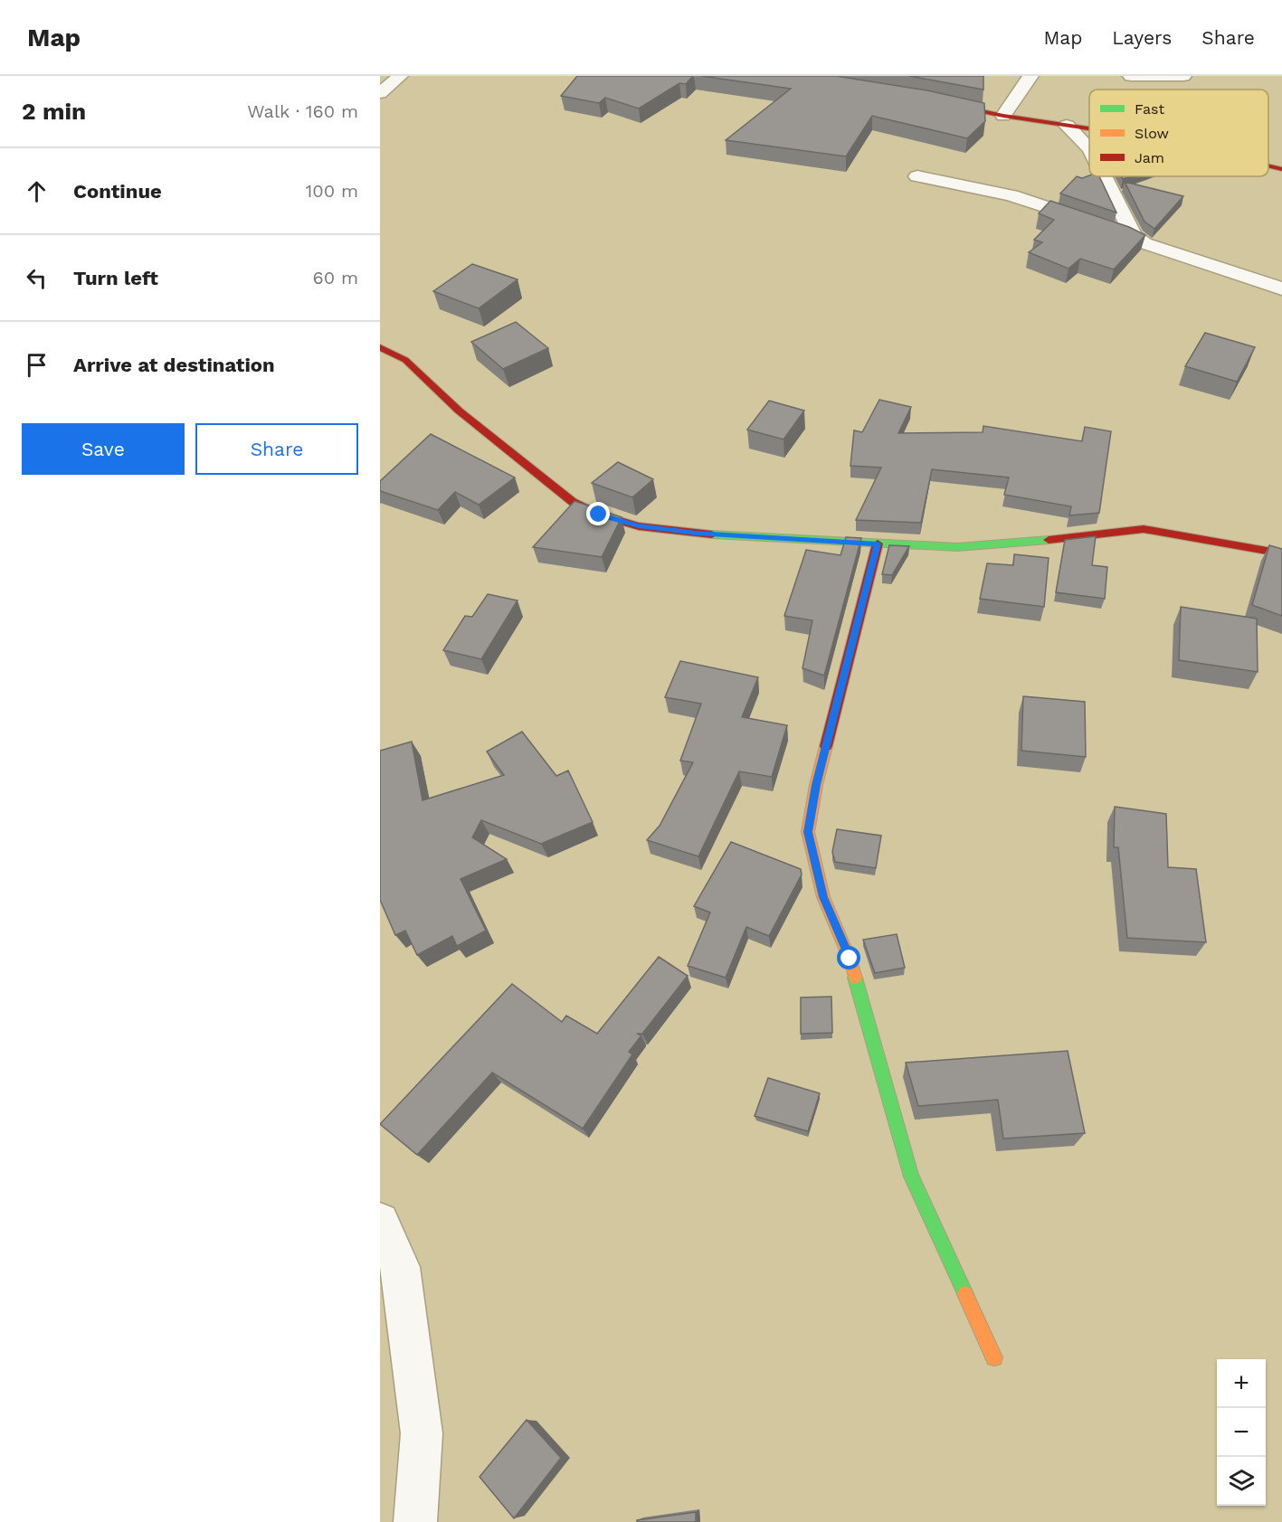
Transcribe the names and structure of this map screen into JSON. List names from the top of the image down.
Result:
{
  "legend": ["Fast", "Slow", "Jam"],
  "page": {
    "header": "Map",
    "nav": ["Map", "Layers", "Share"],
    "heading": ["2 min", "Walk · 160 m"],
    "list": [
      ["Continue", "100 m"],
      ["Turn left", "60 m"],
      "Arrive at destination"
    ],
    "buttons": ["Save", "Share"],
    "map_buttons": ["+", "−"]
  }
}
